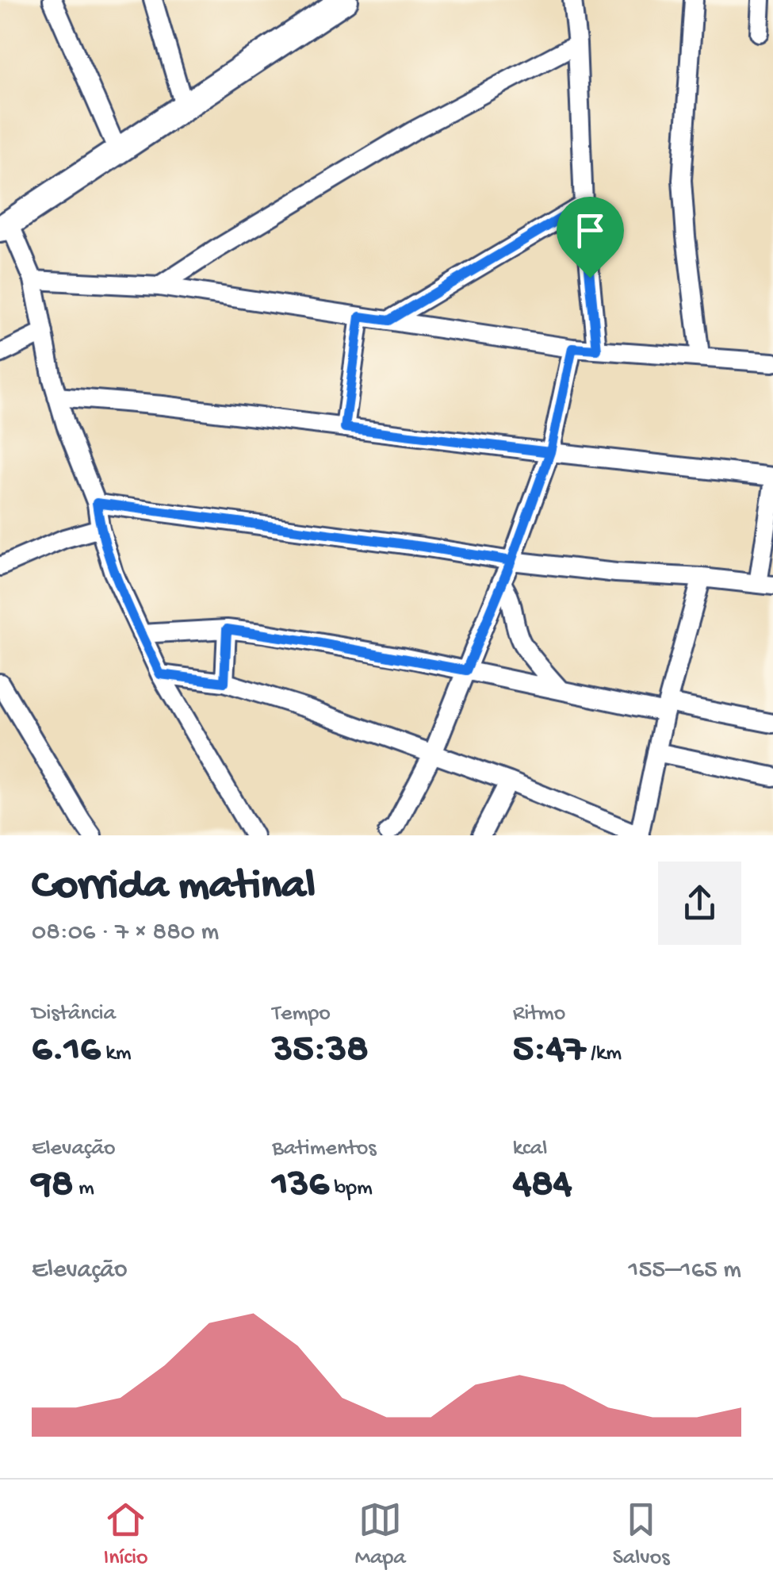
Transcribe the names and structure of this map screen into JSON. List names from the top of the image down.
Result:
{
  "page": {
    "heading": ["Corrida matinal", "08:06 · 7 × 880 m"],
    "stats": [
      ["Distância", "6.16 km"],
      ["Tempo", "35:38"],
      ["Ritmo", "5:47 /km"],
      ["Elevação", "98 m"],
      ["Batimentos", "136 bpm"],
      ["kcal", "484"]
    ],
    "chart": ["Elevação", "155–165 m"],
    "tabs": ["Início", "Mapa", "Salvos"]
  }
}
